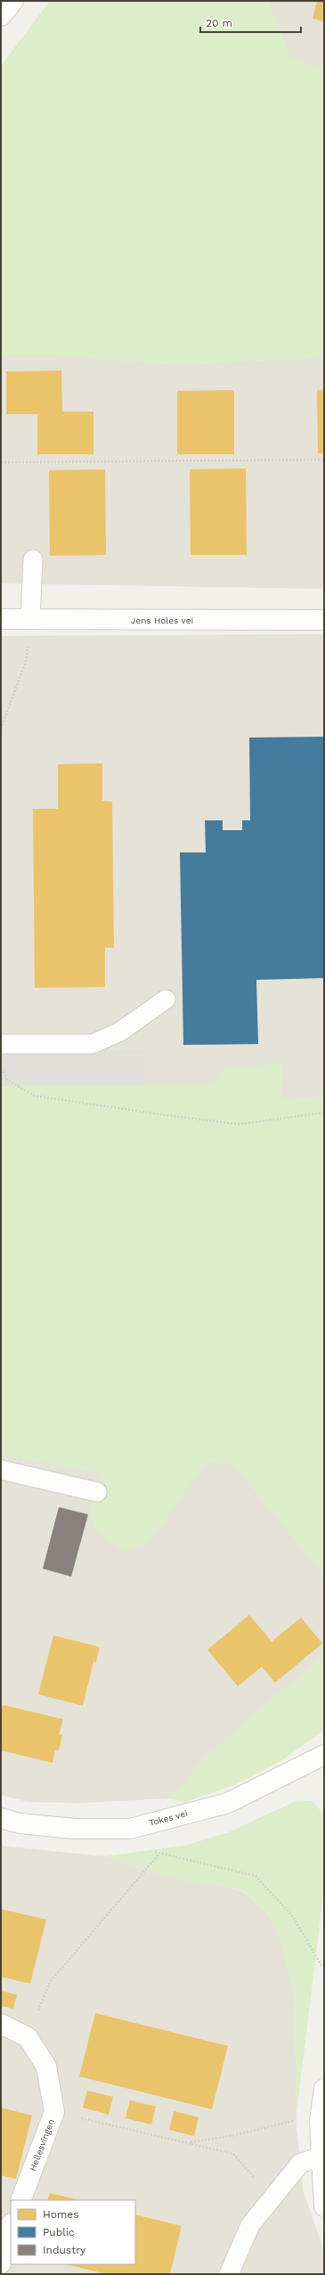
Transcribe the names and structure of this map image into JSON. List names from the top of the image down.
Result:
{
  "streets": {
    "street": ["Jens Holes vei", "Tokes vei", "Hellesvingen"]
  },
  "legend": ["Homes", "Public", "Industry"],
  "scale_bar": "20 m"
}
